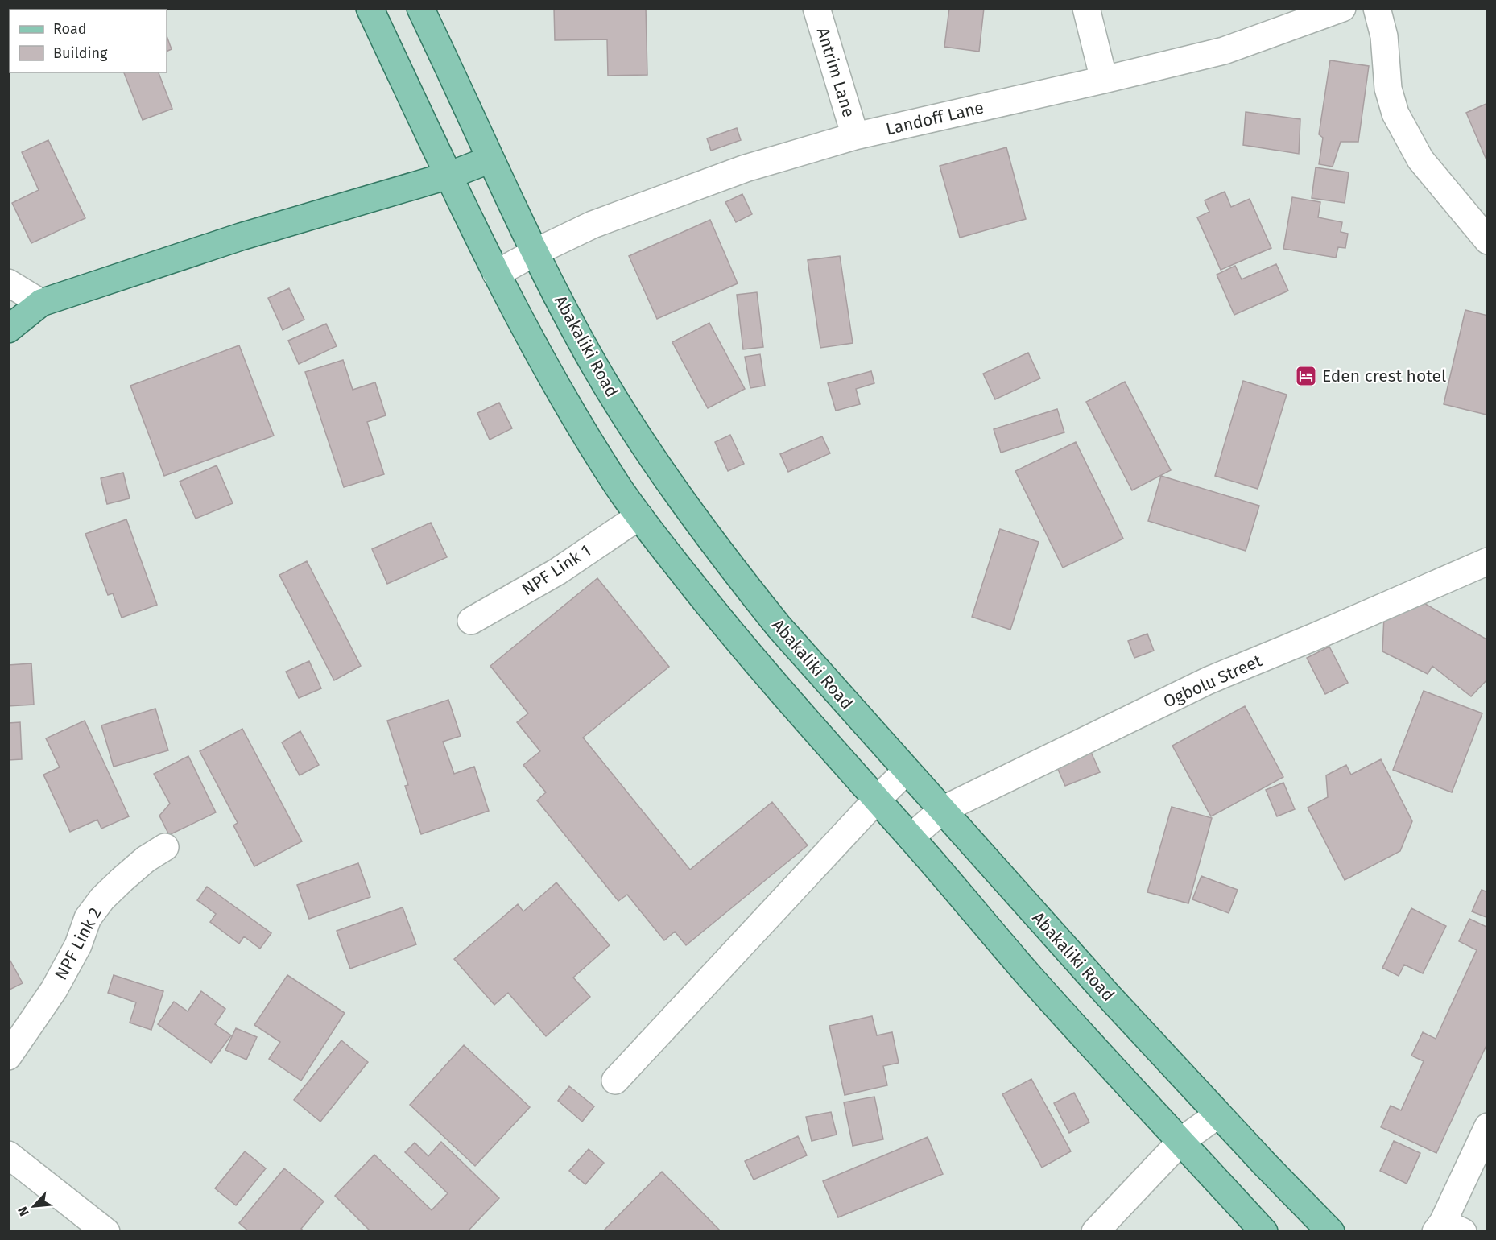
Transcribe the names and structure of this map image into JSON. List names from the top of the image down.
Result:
{
  "streets": {
    "main road": ["Abakaliki Road"],
    "street": [
      "Antrim Lane",
      "Landoff Lane",
      "NPF Link 1",
      "Ogbolu Street",
      "NPF Link 2"
    ]
  },
  "crossings": [
    ["Antrim Lane", "Landoff Lane"],
    ["Landoff Lane", "Abakaliki Road"],
    ["Abakaliki Road", "Ogbolu Street"]
  ],
  "places": {
    "hotel": ["Eden crest hotel"]
  },
  "legend": ["Road", "Building"],
  "north": "bottom left"
}
